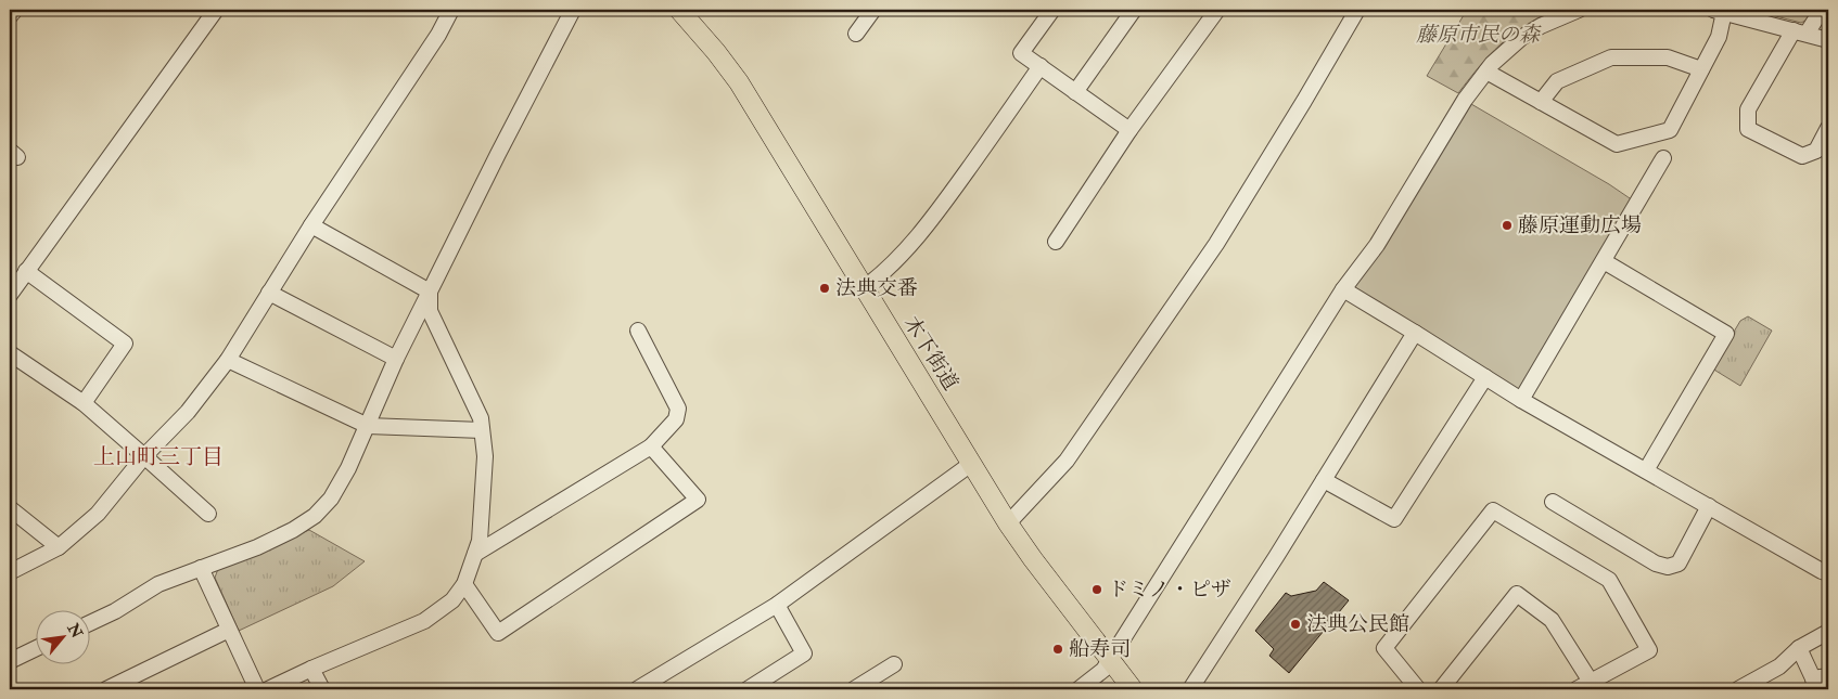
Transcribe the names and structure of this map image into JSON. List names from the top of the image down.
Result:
{
  "streets": {
    "main road": ["木下街道"]
  },
  "districts": ["上山町三丁目"],
  "parks": ["藤原市民の森"],
  "places": [
    "藤原運動広場",
    "法典交番",
    "ドミノ・ピザ",
    "法典公民館",
    "船寿司"
  ],
  "north": "top right"
}
